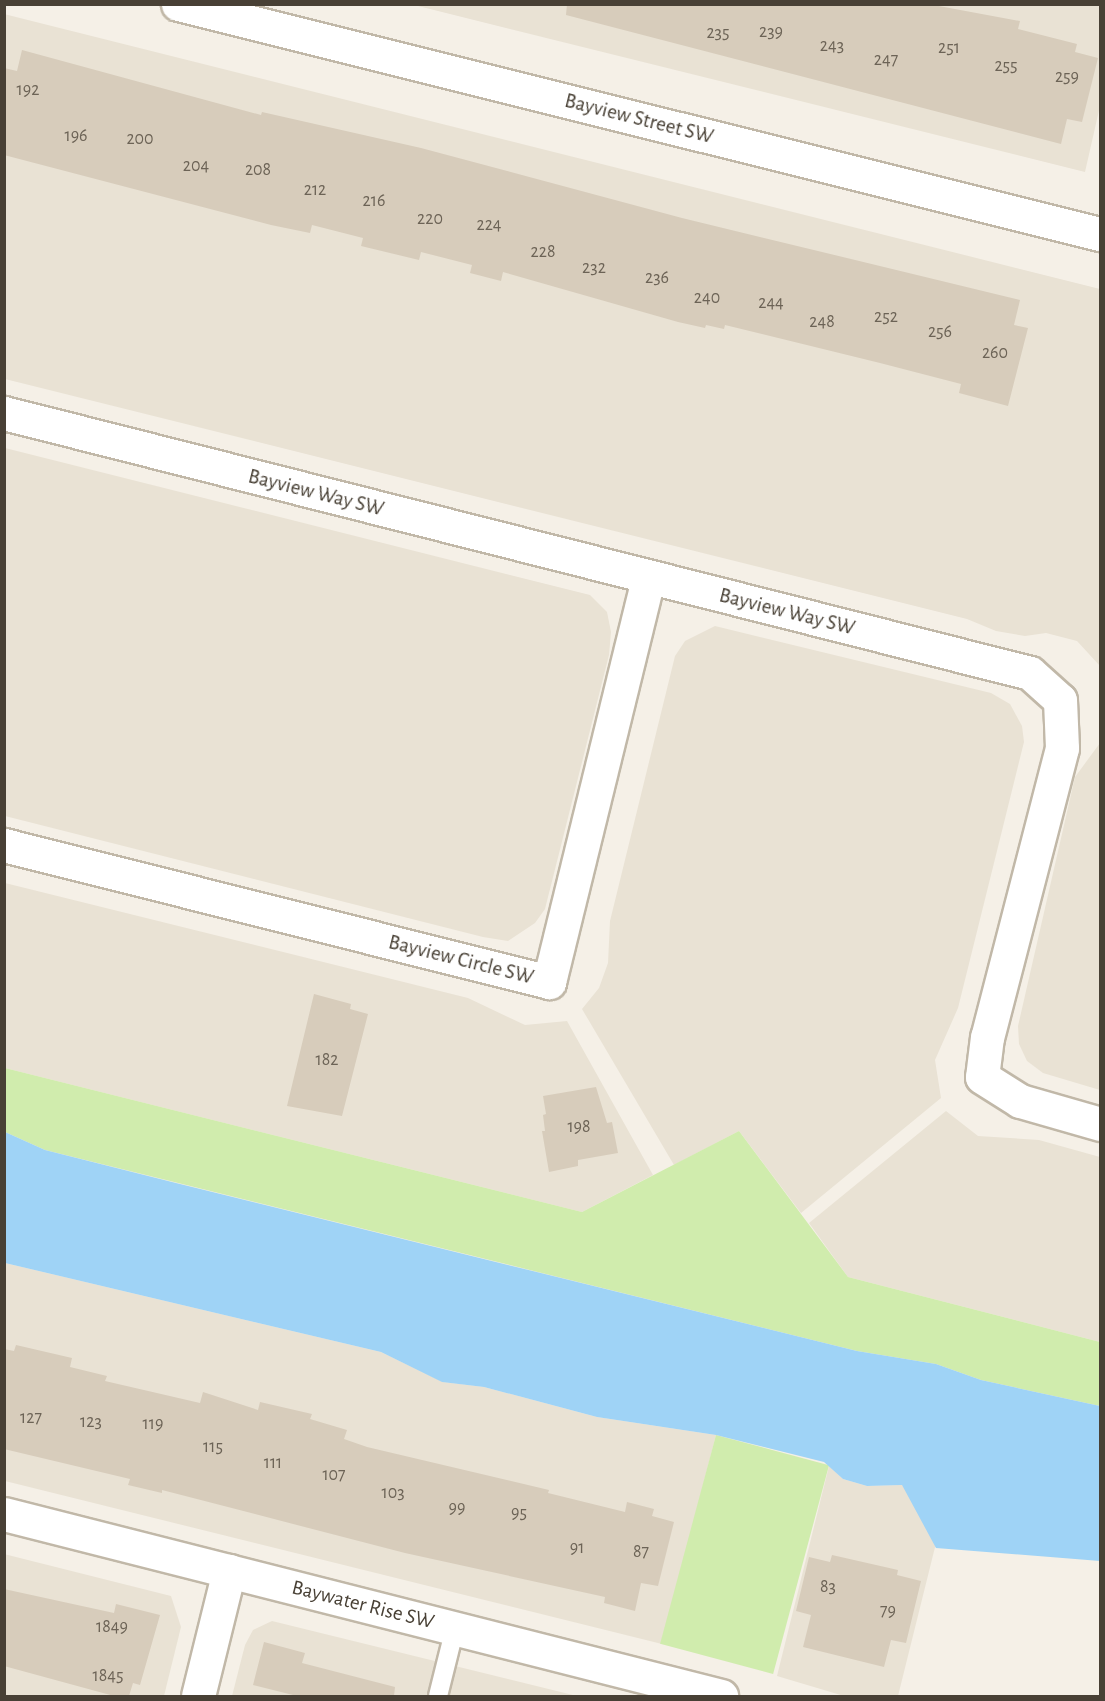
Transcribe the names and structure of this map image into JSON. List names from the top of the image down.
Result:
{
  "streets": {
    "street": [
      "Bayview Street SW",
      "Bayview Way SW",
      "Bayview Circle SW",
      "Baywater Rise SW"
    ]
  },
  "crossings": [
    ["Bayview Way SW", "Bayview Circle SW"]
  ],
  "house_numbers": [
    "239",
    "235",
    "243",
    "251",
    "247",
    "255",
    "259",
    "192",
    "196",
    "200",
    "204",
    "208",
    "212",
    "216",
    "220",
    "224",
    "228",
    "232",
    "236",
    "240",
    "244",
    "252",
    "248",
    "256",
    "260",
    "182",
    "198",
    "127",
    "123",
    "119",
    "115",
    "111",
    "107",
    "103",
    "99",
    "95",
    "91",
    "87",
    "83",
    "79",
    "1849",
    "1845"
  ]
}
